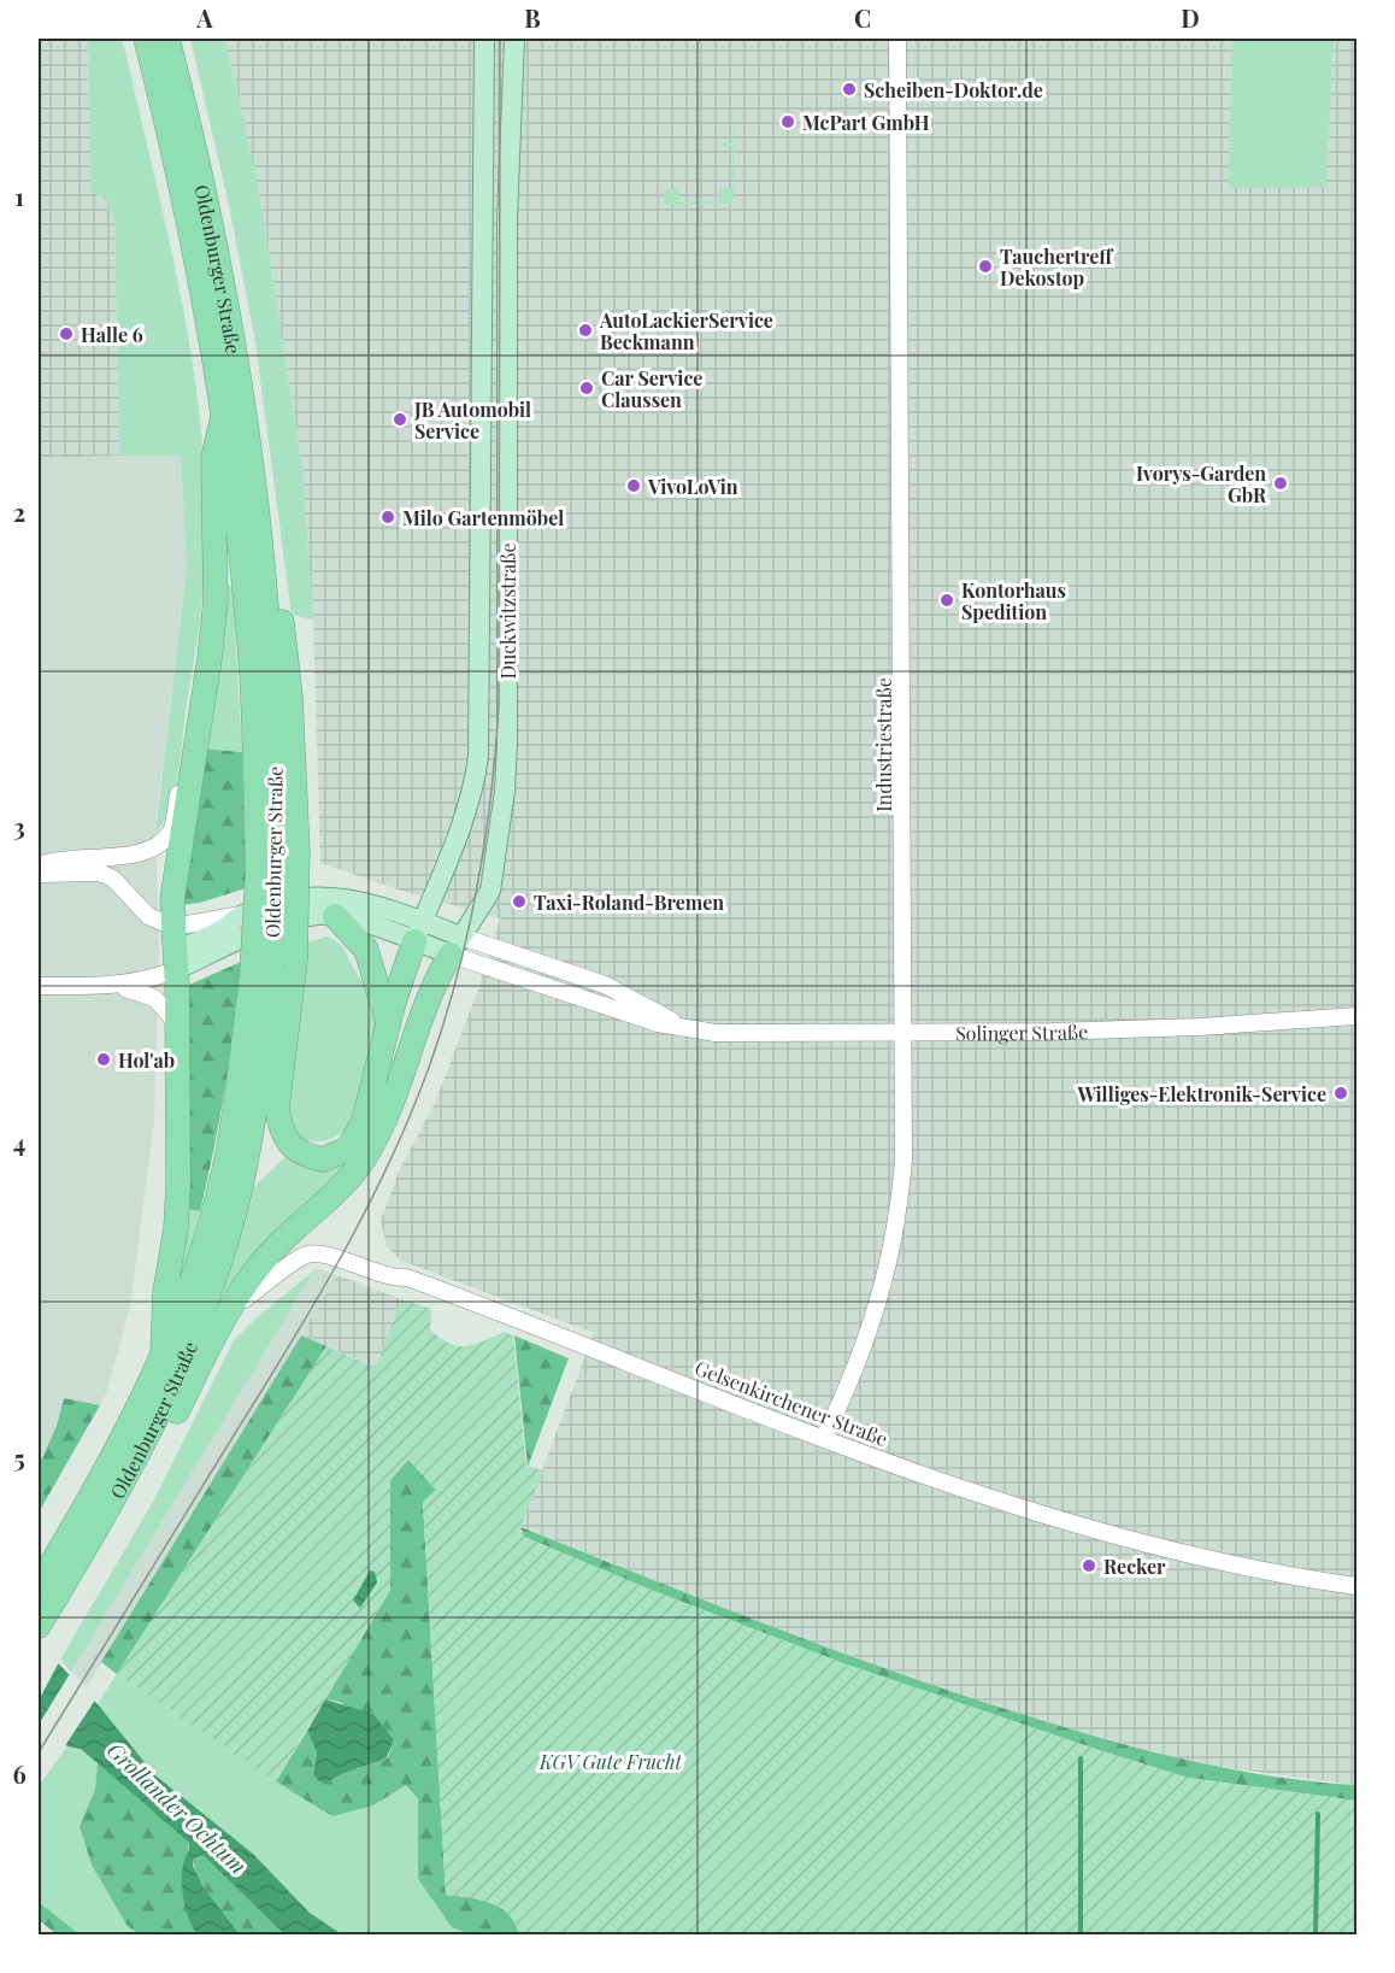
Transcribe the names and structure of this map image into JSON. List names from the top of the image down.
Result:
{
  "streets": {
    "highway": ["Oldenburger Straße"],
    "main road": ["Duckwitzstraße", "Solinger Straße"],
    "street": ["Industriestraße", "Gelsenkirchener Straße"]
  },
  "crossings": [
    ["Duckwitzstraße", "Solinger Straße"],
    ["Industriestraße", "Solinger Straße"],
    ["Industriestraße", "Gelsenkirchener Straße"]
  ],
  "water": ["Grollander Ochtum"],
  "parks": ["KGV Gute Frucht"],
  "places": [
    "Scheiben-Doktor.de",
    "McPart GmbH",
    "Tauchertreff Dekostop",
    "AutoLackierService Beckmann",
    "Halle 6",
    "Car Service Claussen",
    "JB Automobil Service",
    "Ivorys-Garden GbR",
    "VivoLoVin",
    "Milo Gartenmöbel",
    "Kontorhaus Spedition",
    "Taxi-Roland-Bremen",
    "Hol'ab",
    "Williges-Elektronik-Service",
    "Recker"
  ],
  "grid": {
    "columns": [
      "A",
      "B",
      "C",
      "D"
    ],
    "rows": [
      "1",
      "2",
      "3",
      "4",
      "5",
      "6"
    ]
  }
}
